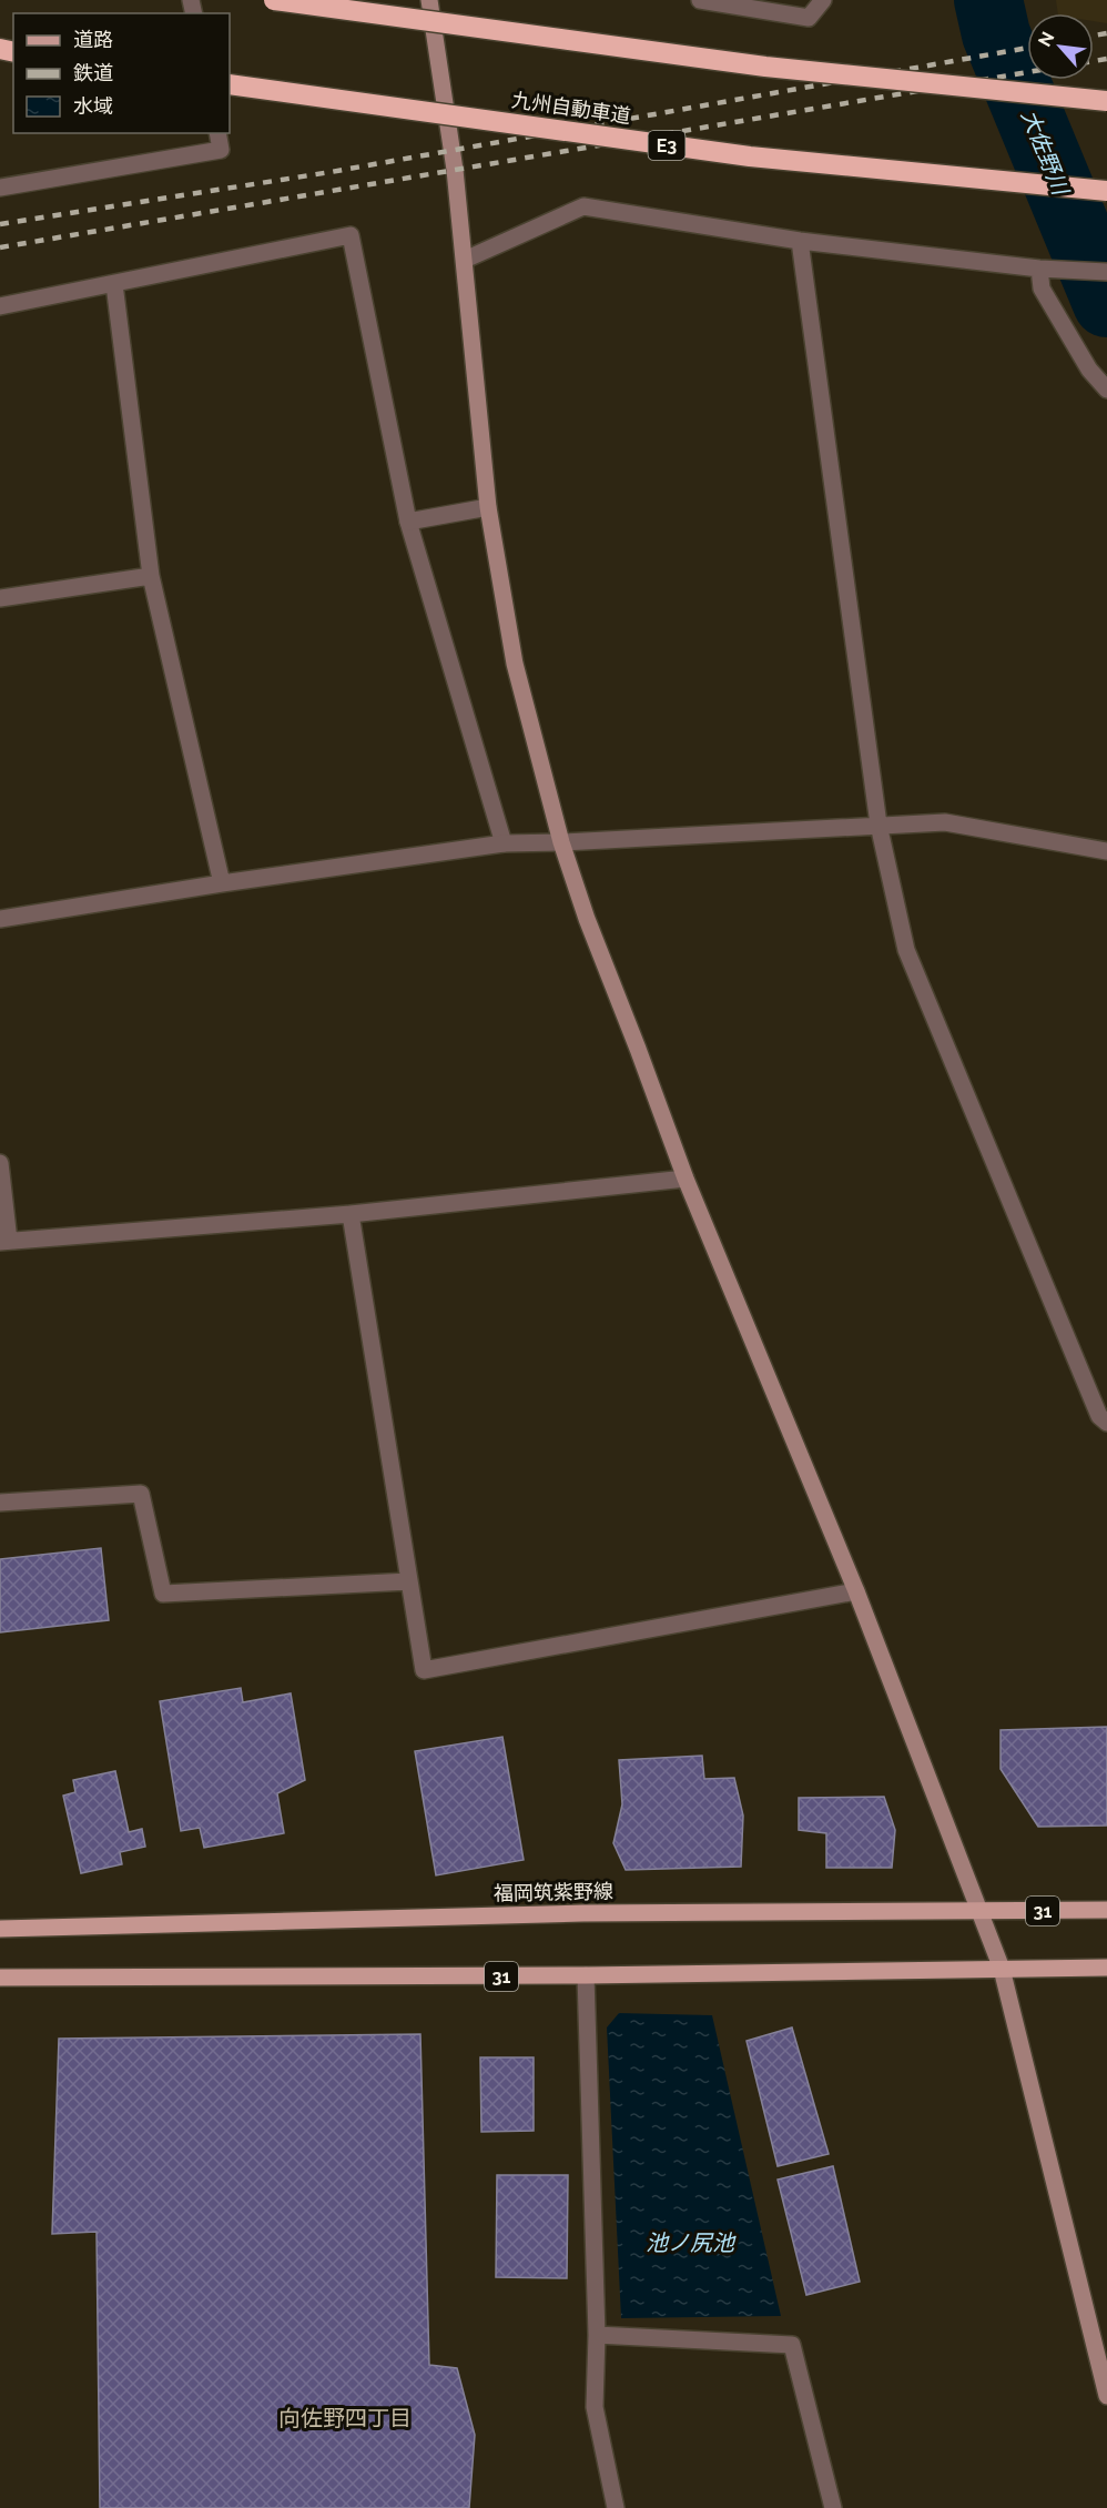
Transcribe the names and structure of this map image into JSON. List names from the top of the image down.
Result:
{
  "streets": {
    "highway": ["九州自動車道", "E3"],
    "main road": ["福岡筑紫野線", "31"]
  },
  "districts": ["向佐野四丁目"],
  "water": ["大佐野川", "池ノ尻池"],
  "legend": ["道路", "鉄道", "水域"],
  "north": "top left"
}
